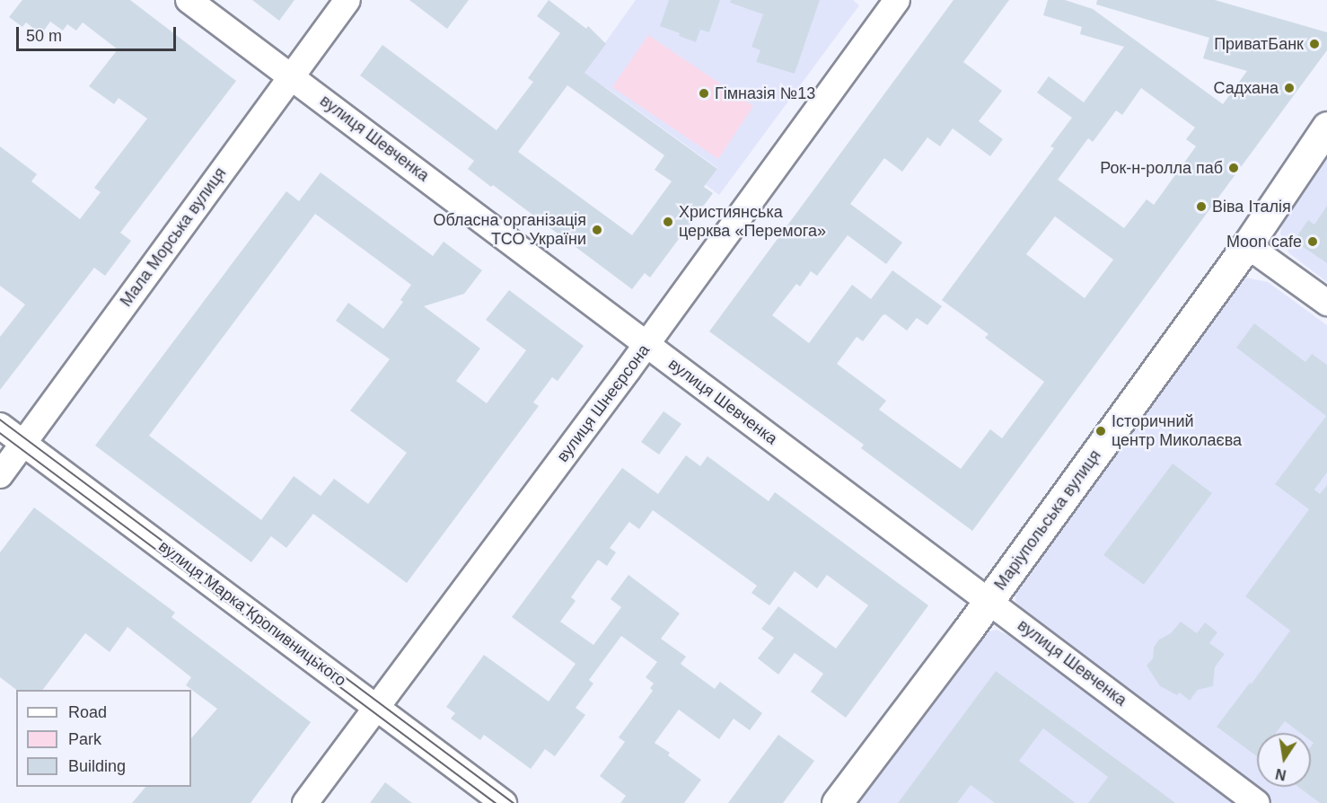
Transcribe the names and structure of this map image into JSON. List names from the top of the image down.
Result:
{
  "streets": {
    "street": [
      "вулиця Шевченка",
      "Мала Морська вулиця",
      "вулиця Шнеєрсона",
      "Маріупольська вулиця",
      "вулиця Марка Кропивницького"
    ]
  },
  "crossings": [
    ["вулиця Шевченка", "Мала Морська вулиця"],
    ["вулиця Шевченка", "вулиця Шнеєрсона"],
    ["вулиця Шевченка", "Маріупольська вулиця"],
    ["Мала Морська вулиця", "вулиця Марка Кропивницького"],
    ["вулиця Шнеєрсона", "вулиця Марка Кропивницького"]
  ],
  "places": [
    "ПриватБанк",
    "Садхана",
    "Гімназія №13",
    "Рок-н-ролла паб",
    "Віва Італія",
    "Християнська церква «Перемога»",
    "Обласна організація ТСО України",
    "Moon cafe",
    "Історичний центр Миколаєва"
  ],
  "legend": ["Road", "Park", "Building"],
  "scale_bar": "50 m",
  "north": "bottom"
}
